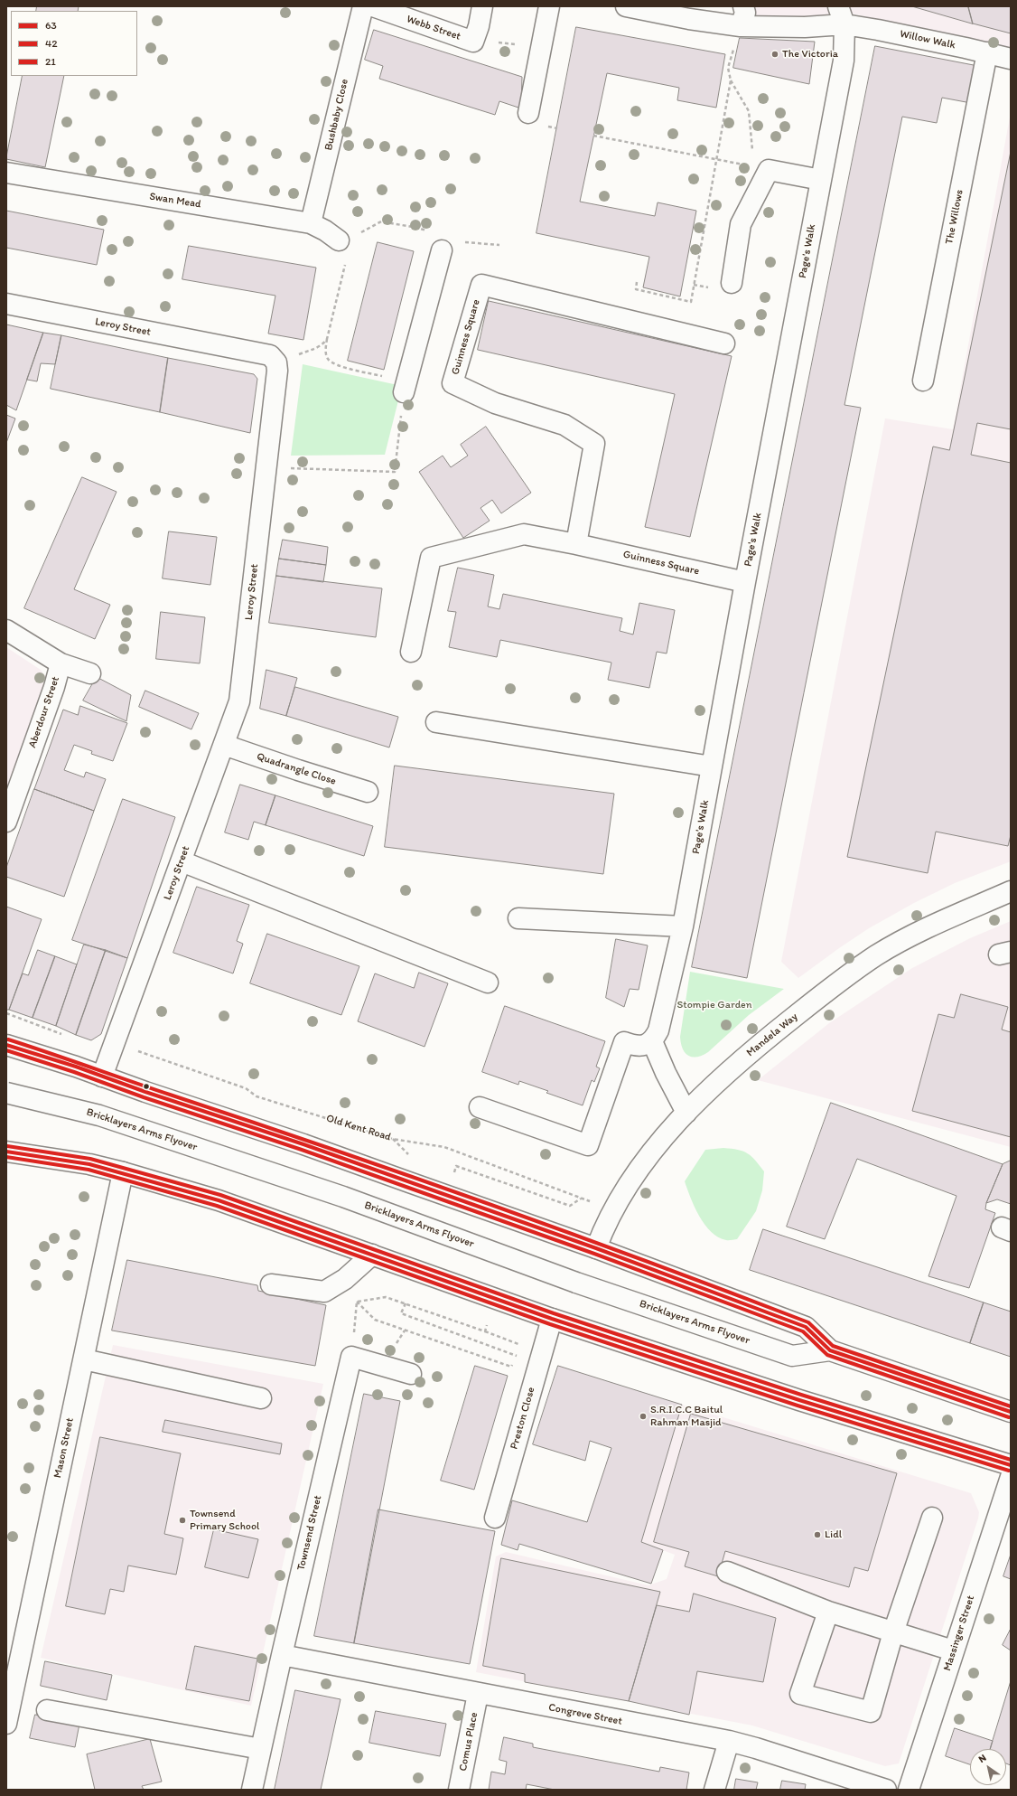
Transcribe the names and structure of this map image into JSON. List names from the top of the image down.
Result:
{
  "streets": {
    "main road": [
      "Webb Street",
      "Willow Walk",
      "Bushbaby Close",
      "Swan Mead",
      "The Willows",
      "Page's Walk",
      "Leroy Street",
      "Guinness Square",
      "Aberdour Street",
      "Quadrangle Close",
      "Mandela Way",
      "Bricklayers Arms Flyover",
      "Preston Close",
      "Mason Street",
      "Townsend Street",
      "Massinger Street",
      "Congreve Street",
      "Comus Place"
    ],
    "path": ["Old Kent Road"]
  },
  "crossings": [
    ["Willow Walk", "The Willows"],
    ["Willow Walk", "Page's Walk"],
    ["Bushbaby Close", "Swan Mead"],
    ["Page's Walk", "Guinness Square"],
    ["Leroy Street", "Quadrangle Close"],
    ["Townsend Street", "Congreve Street"],
    ["Congreve Street", "Comus Place"]
  ],
  "parks": ["Stompie Garden"],
  "places": [
    "The Victoria",
    "S.R.I.C.C Baitul Rahman Masjid",
    "Townsend Primary School",
    "Lidl"
  ],
  "lines": ["transit line 21", "transit line 63", "transit line 42"],
  "legend": ["63", "42", "21"],
  "north": "top left"
}
